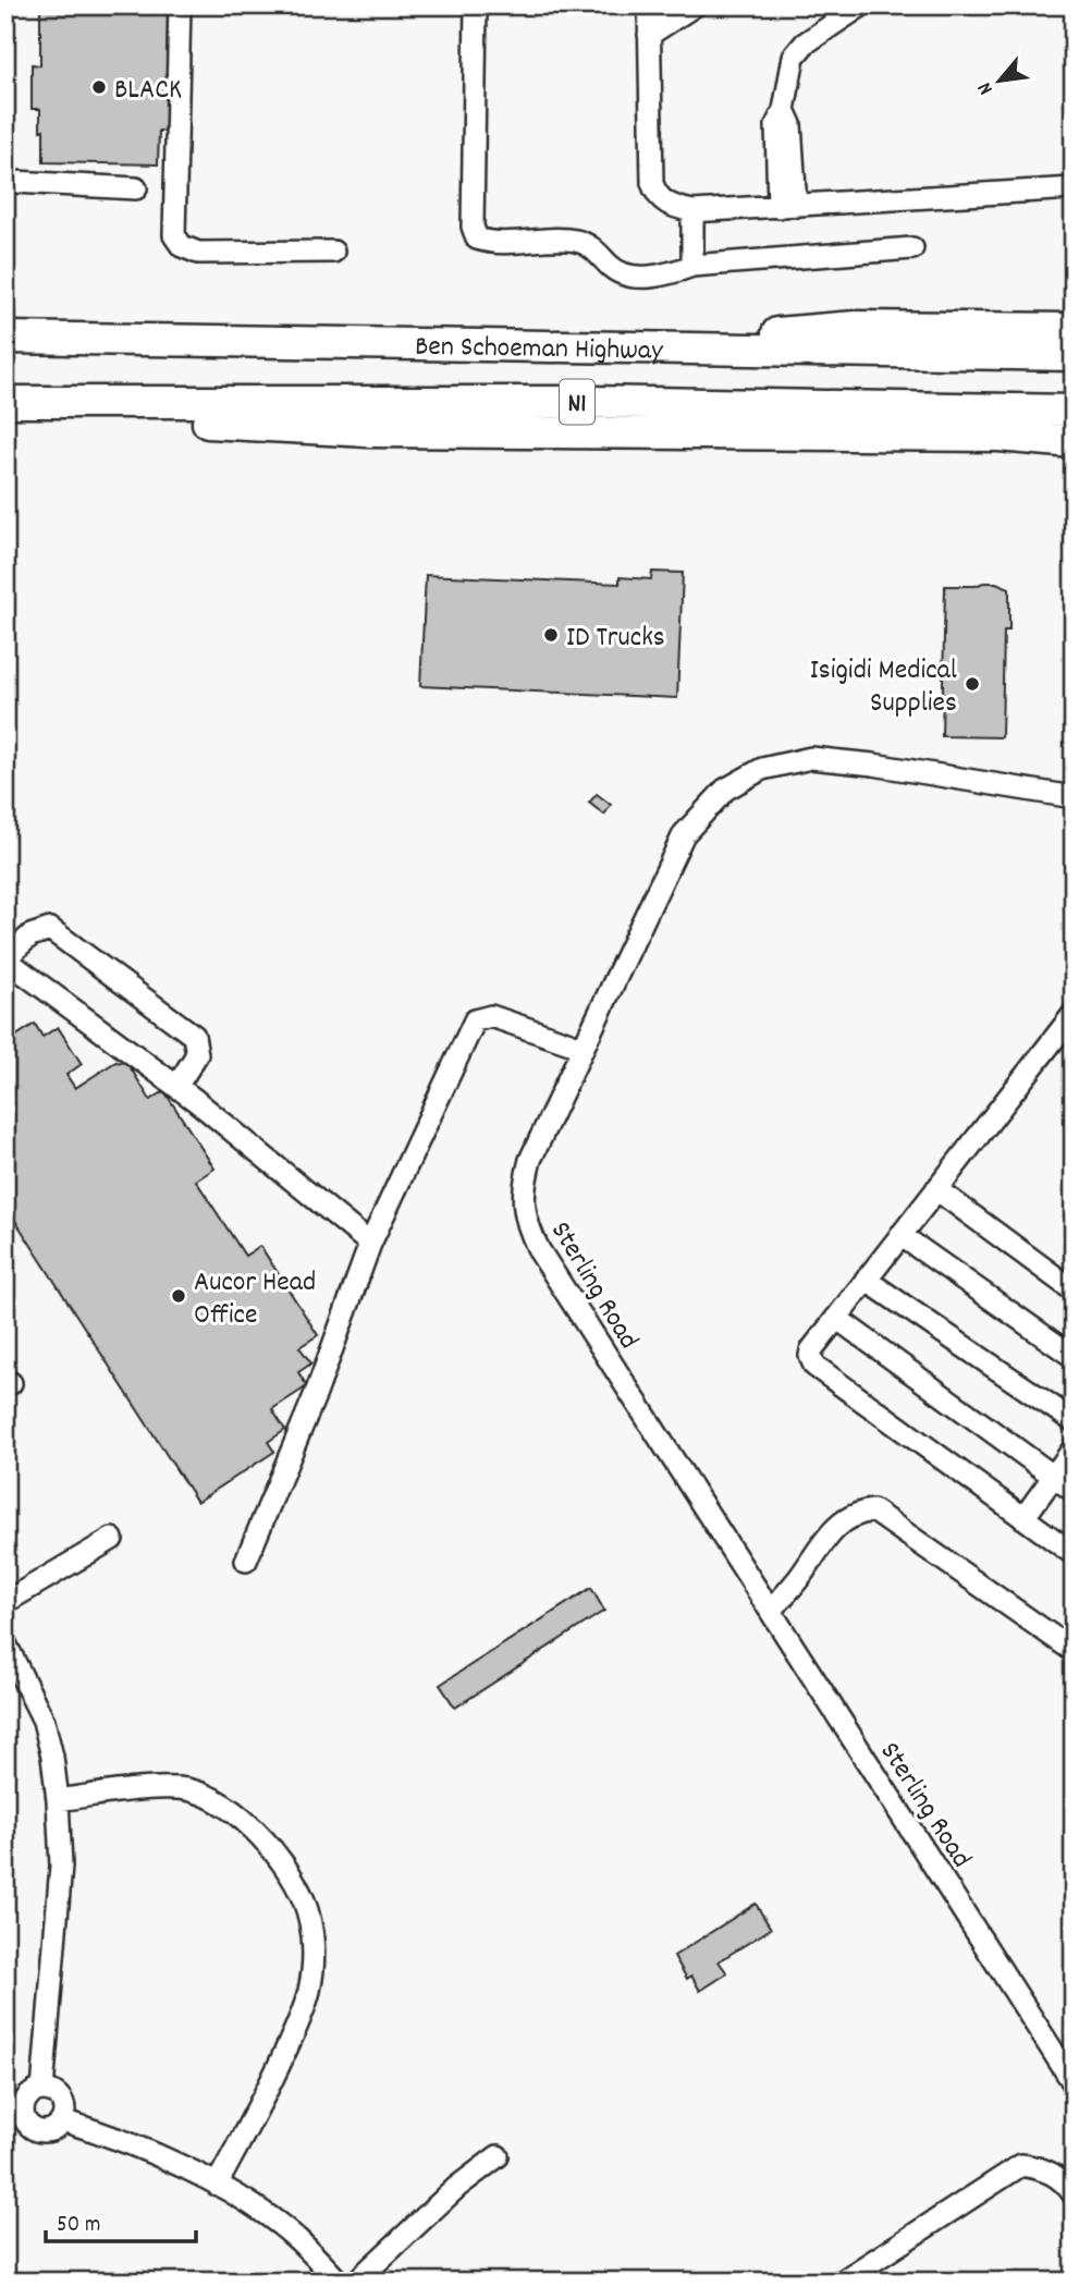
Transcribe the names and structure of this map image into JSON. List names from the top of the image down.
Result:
{
  "streets": {
    "highway": ["Ben Schoeman Highway", "N1"],
    "street": ["Sterling Road"]
  },
  "places": [
    "BLACK",
    "ID Trucks",
    "Isigidi Medical Supplies",
    "Aucor Head Office"
  ],
  "scale_bar": "50 m",
  "north": "bottom left"
}
